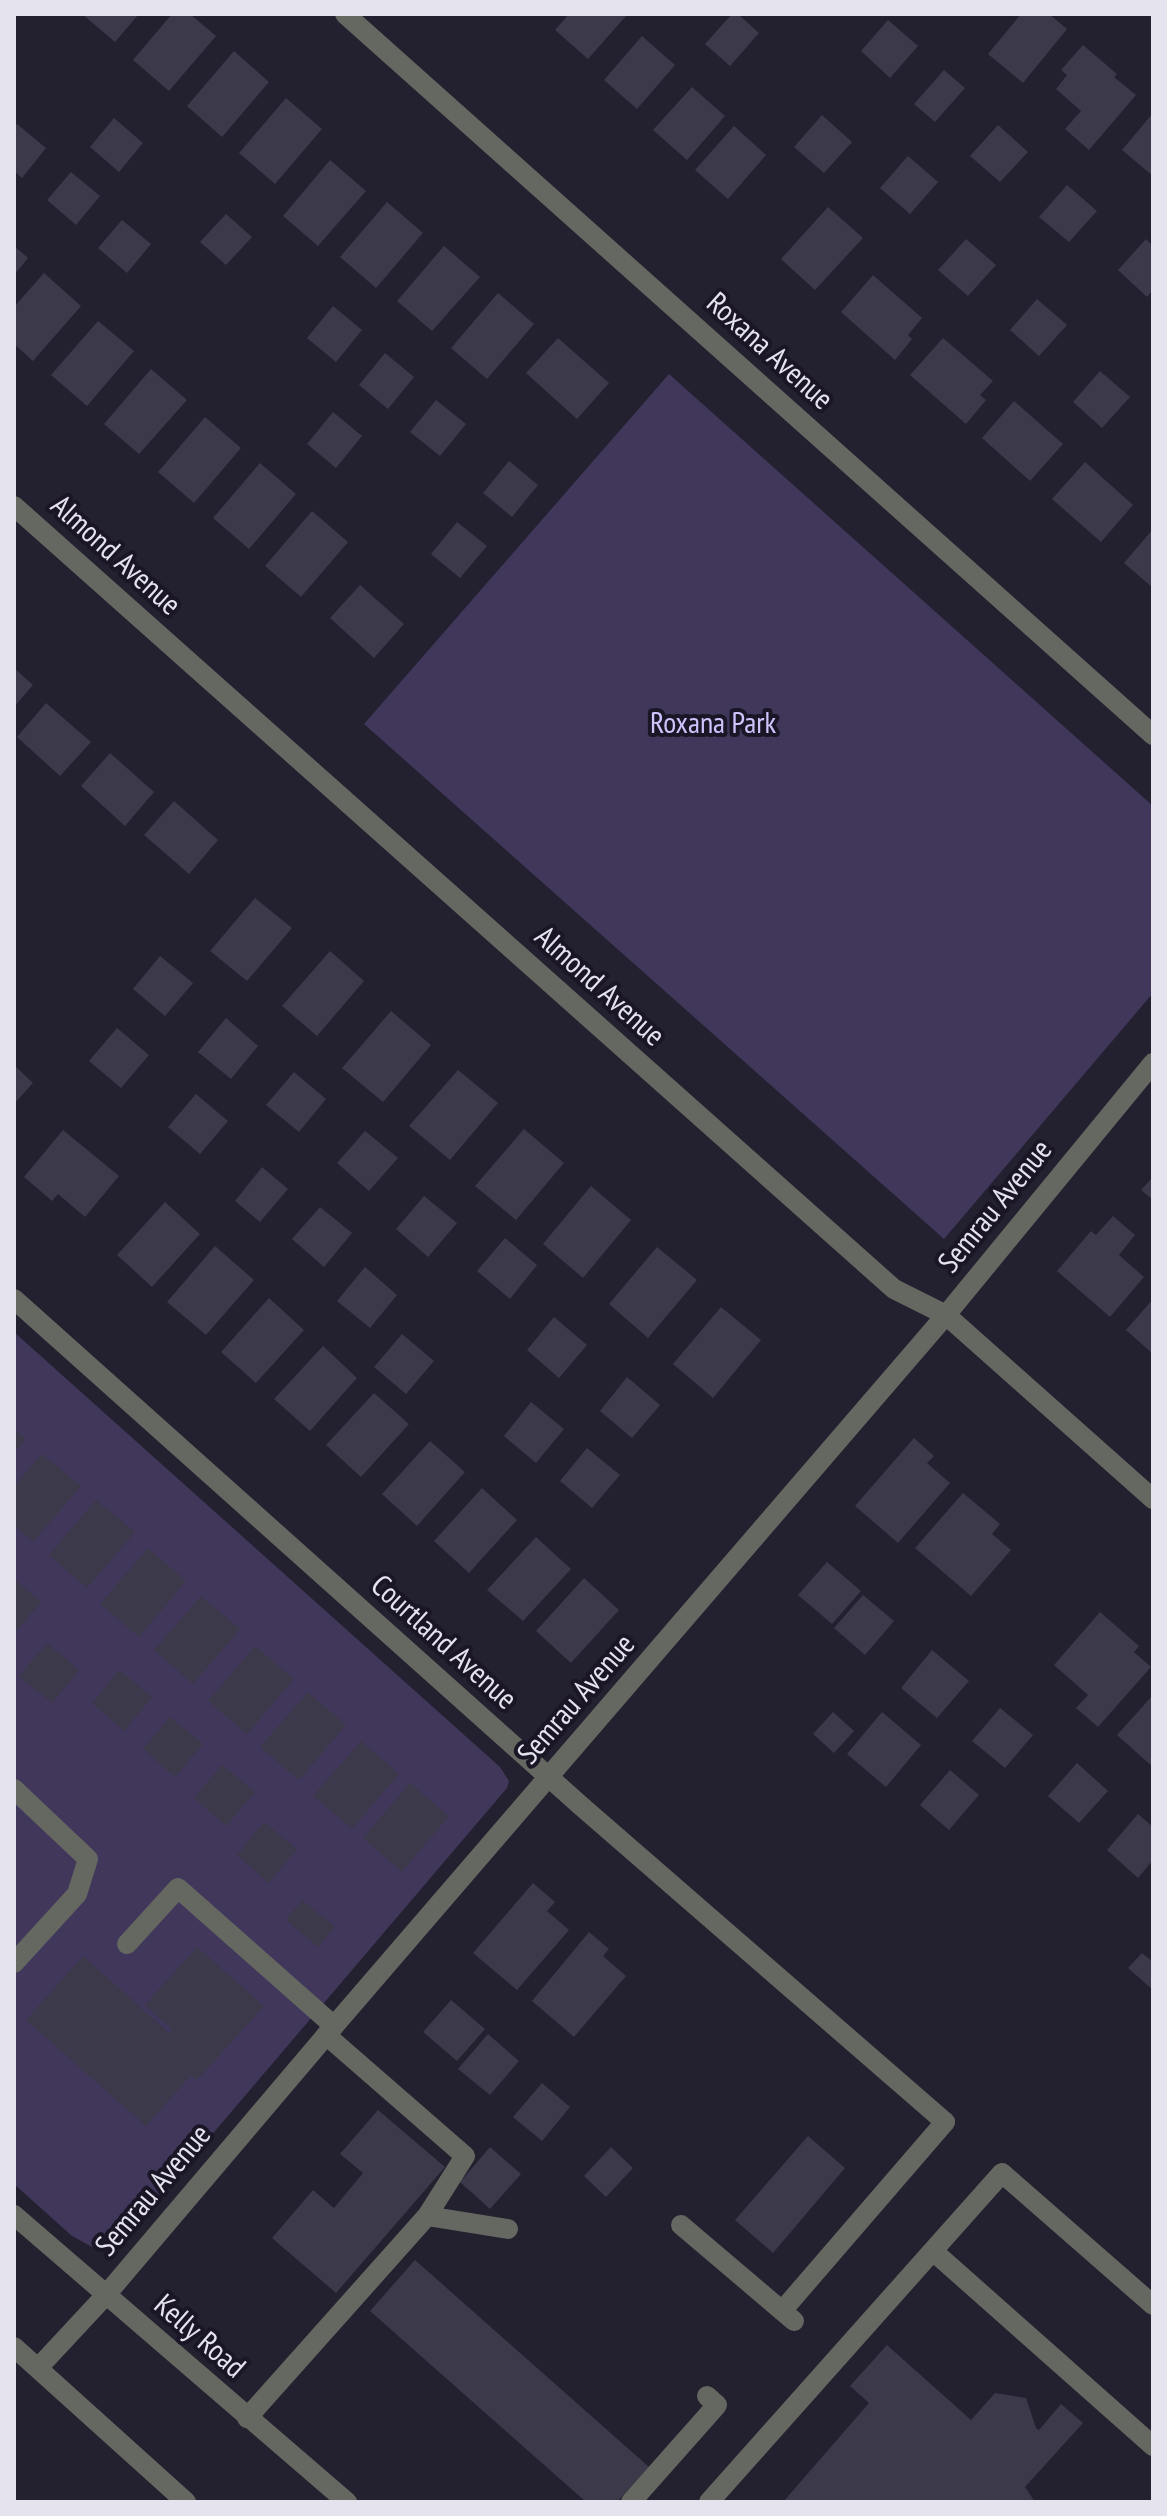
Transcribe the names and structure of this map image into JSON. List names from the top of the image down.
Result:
{
  "streets": {
    "street": [
      "Roxana Avenue",
      "Almond Avenue",
      "Semrau Avenue",
      "Courtland Avenue",
      "Kelly Road"
    ]
  },
  "crossings": [
    ["Almond Avenue", "Semrau Avenue"],
    ["Semrau Avenue", "Courtland Avenue"],
    ["Semrau Avenue", "Kelly Road"]
  ],
  "parks": ["Roxana Park"]
}
